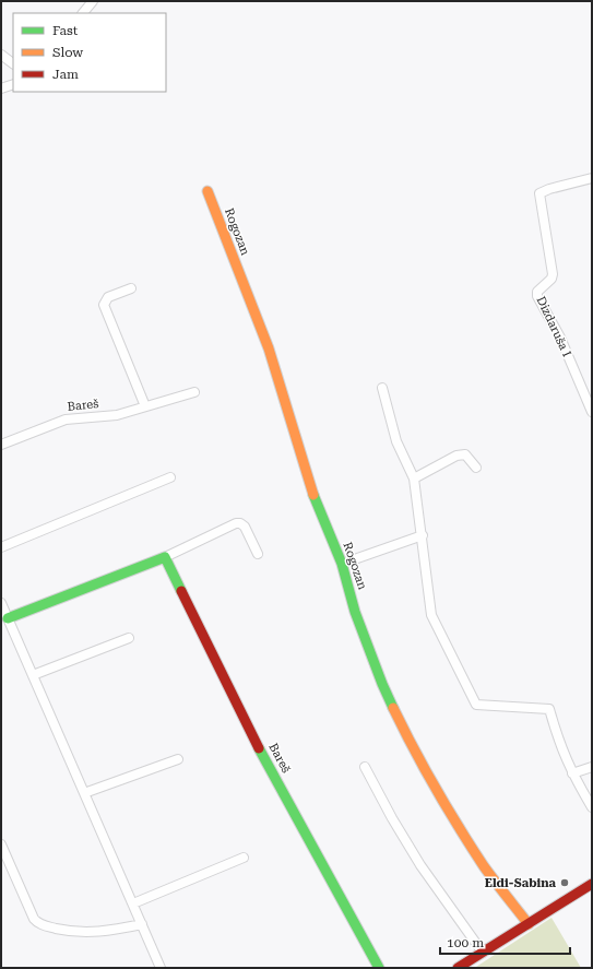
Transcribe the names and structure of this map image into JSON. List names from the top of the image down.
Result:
{
  "streets": {
    "street": ["Rogozan", "Dizdaruša I", "Bareš"]
  },
  "places": ["Eldi-Sabina"],
  "legend": ["Fast", "Slow", "Jam"],
  "scale_bar": "100 m"
}
